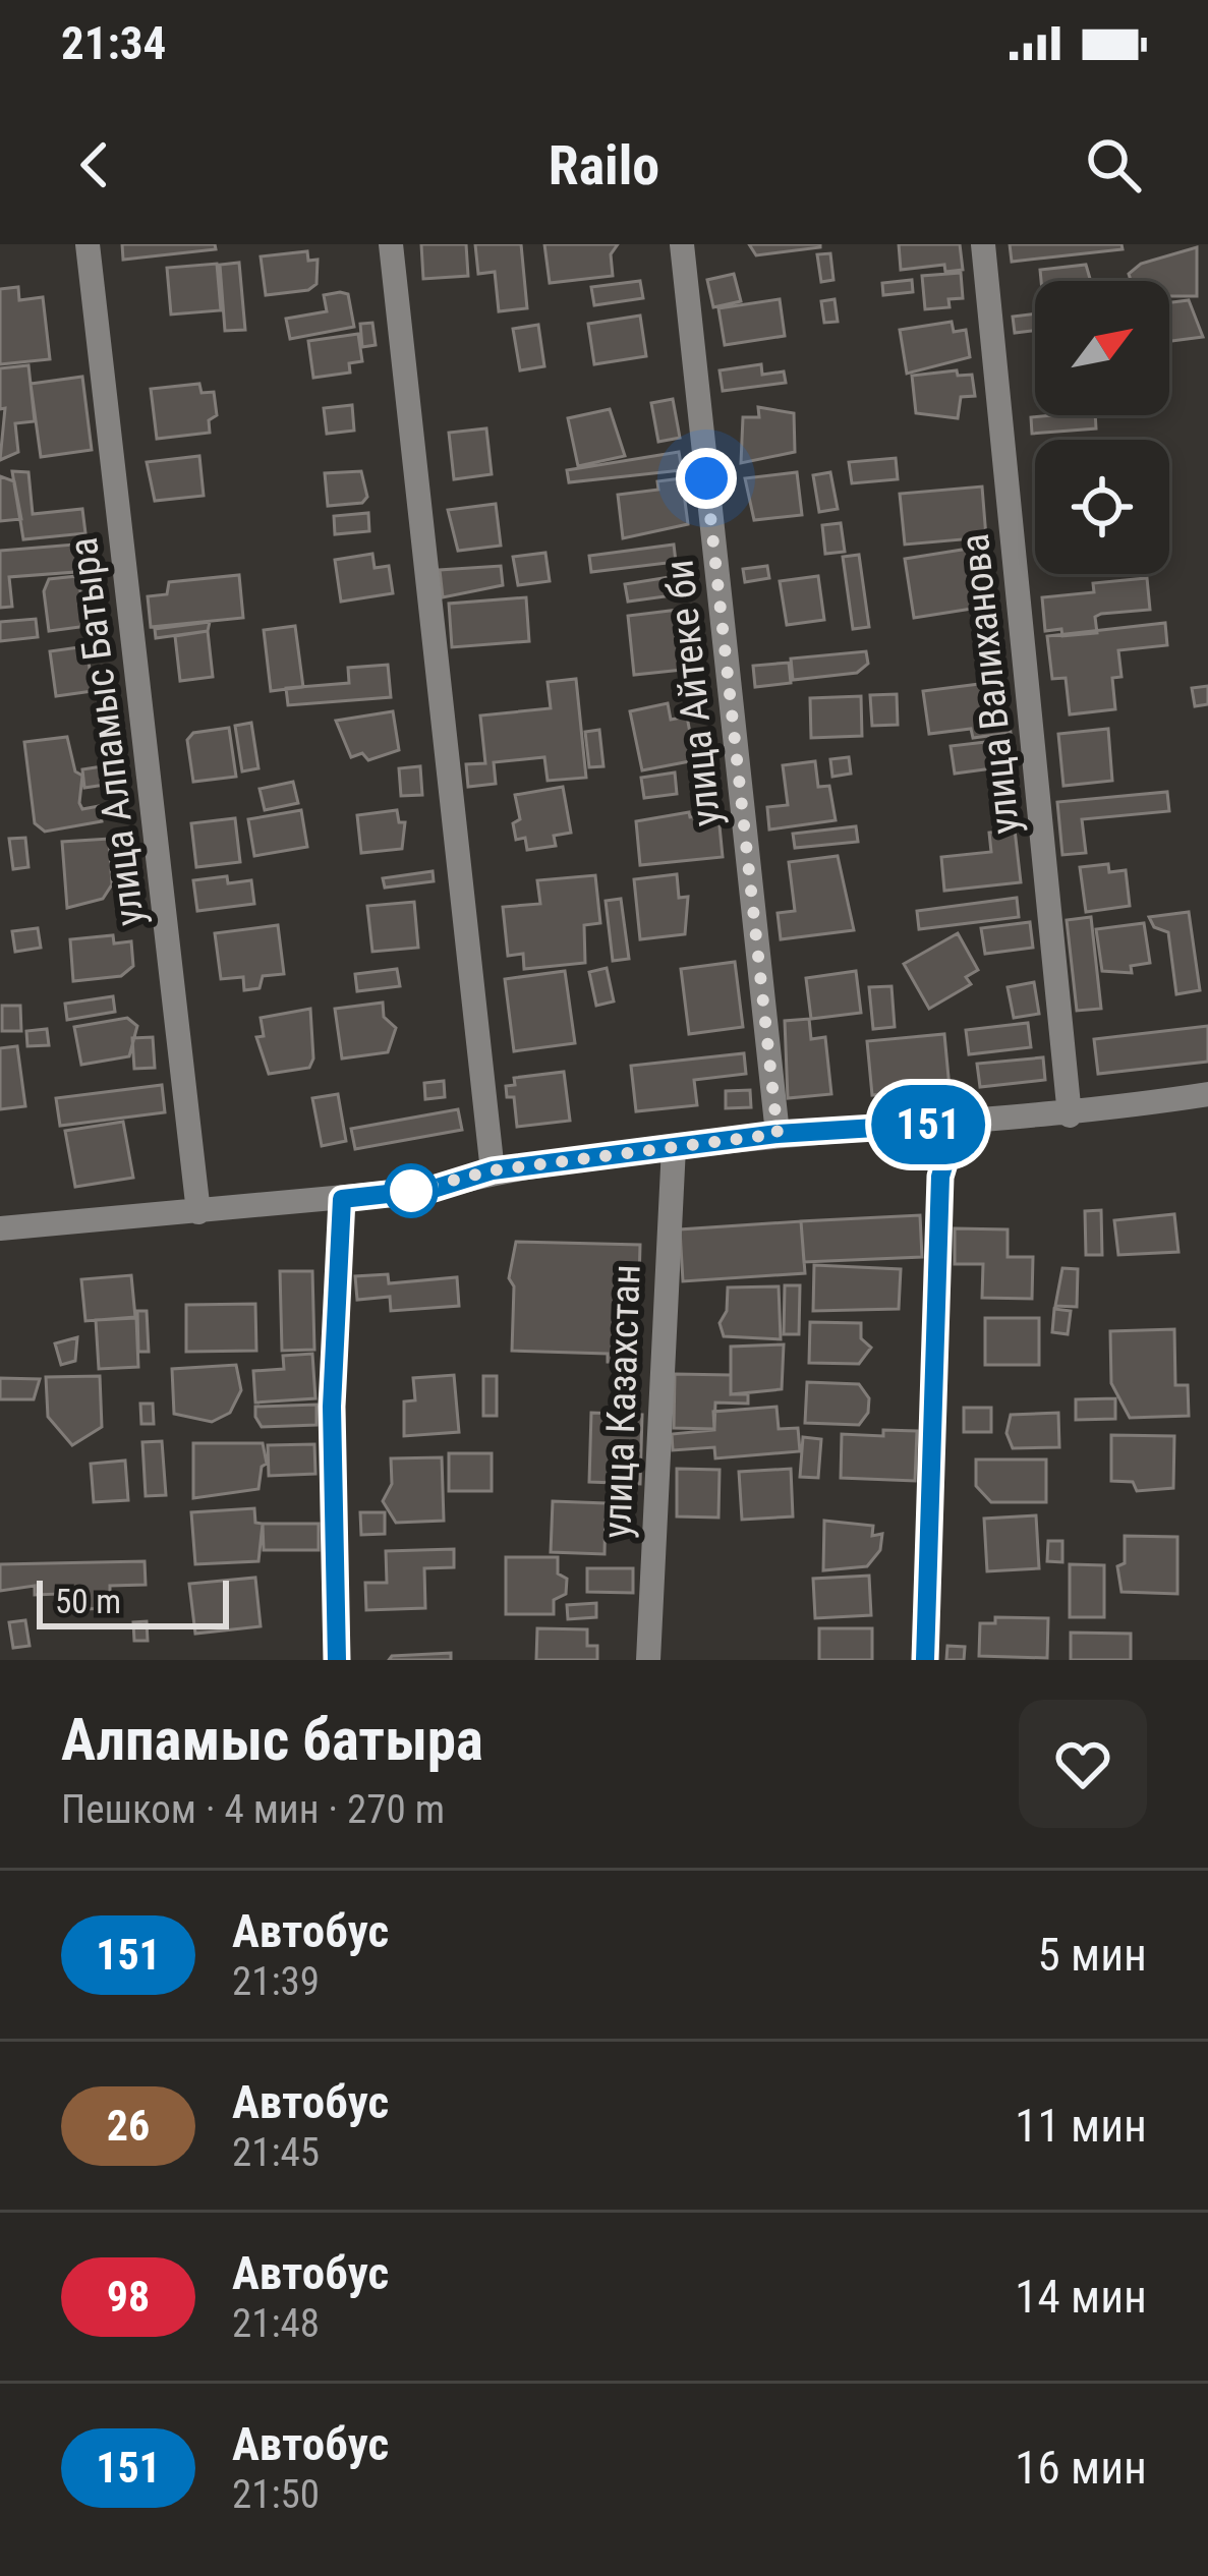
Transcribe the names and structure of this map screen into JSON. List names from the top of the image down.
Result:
{
  "streets": {
    "street": [
      "улица Валиханова",
      "улица Айтеке би",
      "улица Алпамыс Батыра",
      "улица Казахстан"
    ]
  },
  "lines": ["bus line 151"],
  "scale_bar": "50 m",
  "north": "top right",
  "page": {
    "status": "21:34",
    "header": "Railo",
    "on_map": "151",
    "scale": "50 m",
    "heading": ["Алпамыс батыра", "Пешком · 4 мин · 270 m"],
    "list": [
      {
        "mark": "151",
        "name": "Автобус",
        "note": "21:39",
        "value": "5 мин"
      },
      {
        "mark": "26",
        "name": "Автобус",
        "note": "21:45",
        "value": "11 мин"
      },
      {
        "mark": "98",
        "name": "Автобус",
        "note": "21:48",
        "value": "14 мин"
      },
      {
        "mark": "151",
        "name": "Автобус",
        "note": "21:50",
        "value": "16 мин"
      }
    ]
  }
}
